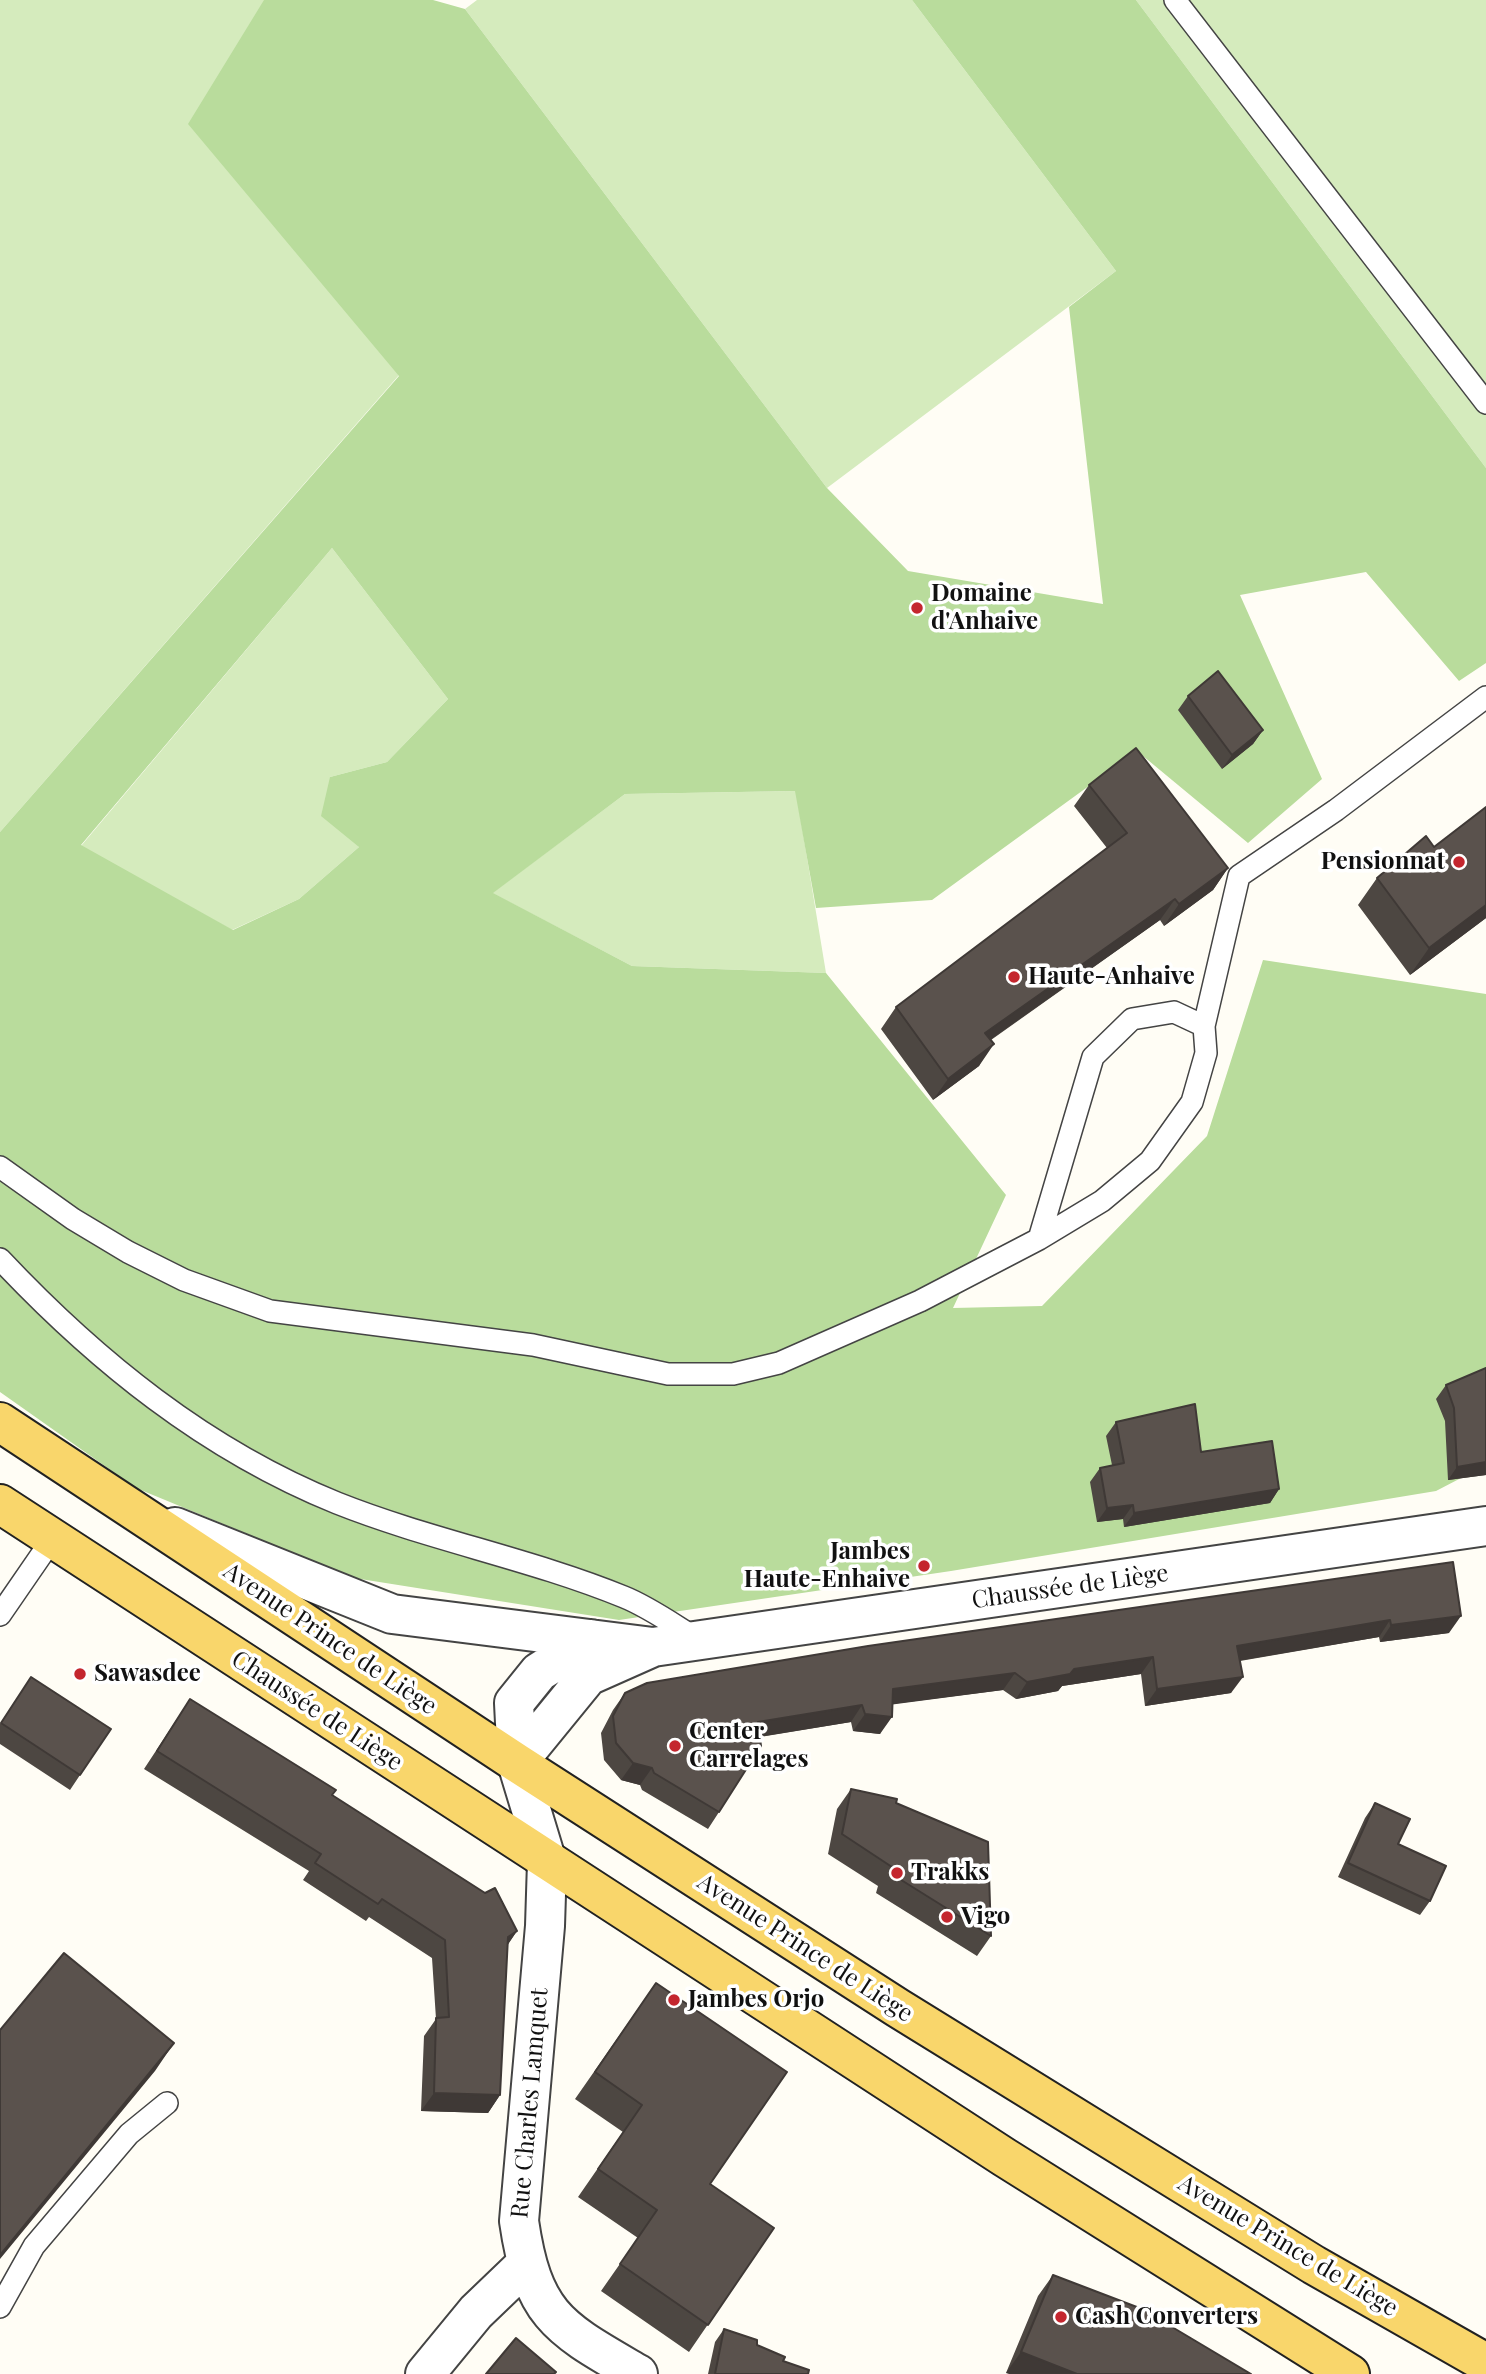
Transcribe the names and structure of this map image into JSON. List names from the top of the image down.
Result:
{
  "streets": {
    "main road": ["Chaussée de Liège", "Avenue Prince de Liège"],
    "street": ["Rue Charles Lamquet"]
  },
  "crossings": [
    ["Chaussée de Liège", "Avenue Prince de Liège"],
    ["Chaussée de Liège", "Rue Charles Lamquet"]
  ],
  "places": [
    "Domaine d'Anhaive",
    "Pensionnat",
    "Haute-Anhaive",
    "Jambes Haute-Enhaive",
    "Sawasdee",
    "Center Carrelages",
    "Trakks",
    "Vigo",
    "Jambes Orjo",
    "Cash Converters"
  ]
}
